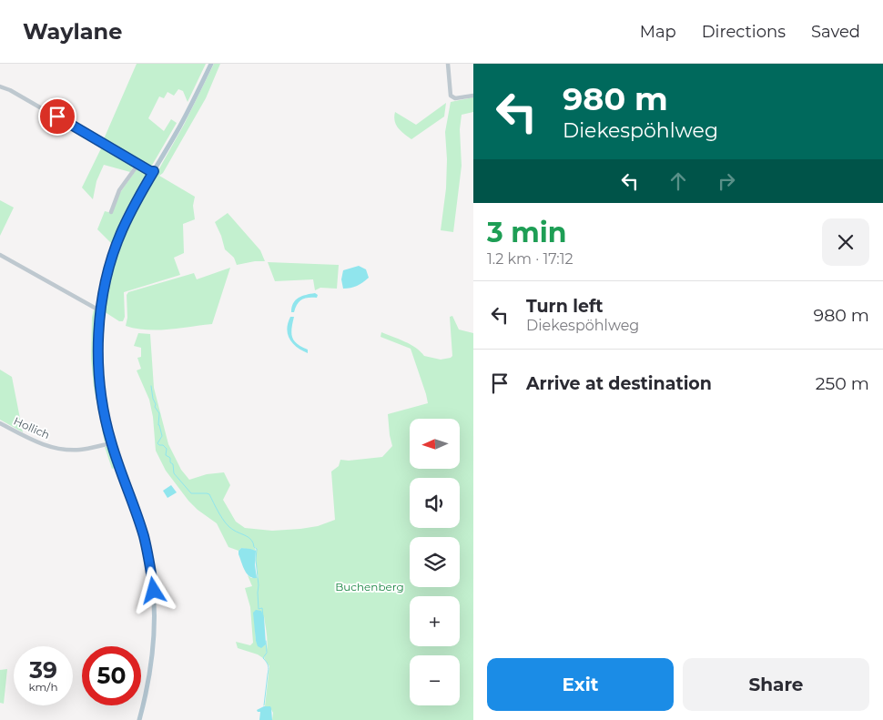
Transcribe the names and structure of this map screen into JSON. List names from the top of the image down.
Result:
{
  "streets": {
    "street": ["Hollich"]
  },
  "parks": ["Buchenberg"],
  "north": "left",
  "page": {
    "header": "Waylane",
    "nav": ["Map", "Directions", "Saved"],
    "turn": ["980 m", "Diekespöhlweg"],
    "heading": ["3 min", "1.2 km · 17:12"],
    "list": [
      {
        "name": "Turn left",
        "note": "Diekespöhlweg",
        "value": "980 m"
      },
      {
        "name": "Arrive at destination",
        "value": "250 m"
      }
    ],
    "map_buttons": ["+", "−"],
    "speed": "39 km/h",
    "limit": "50",
    "buttons": ["Exit", "Share"]
  }
}
